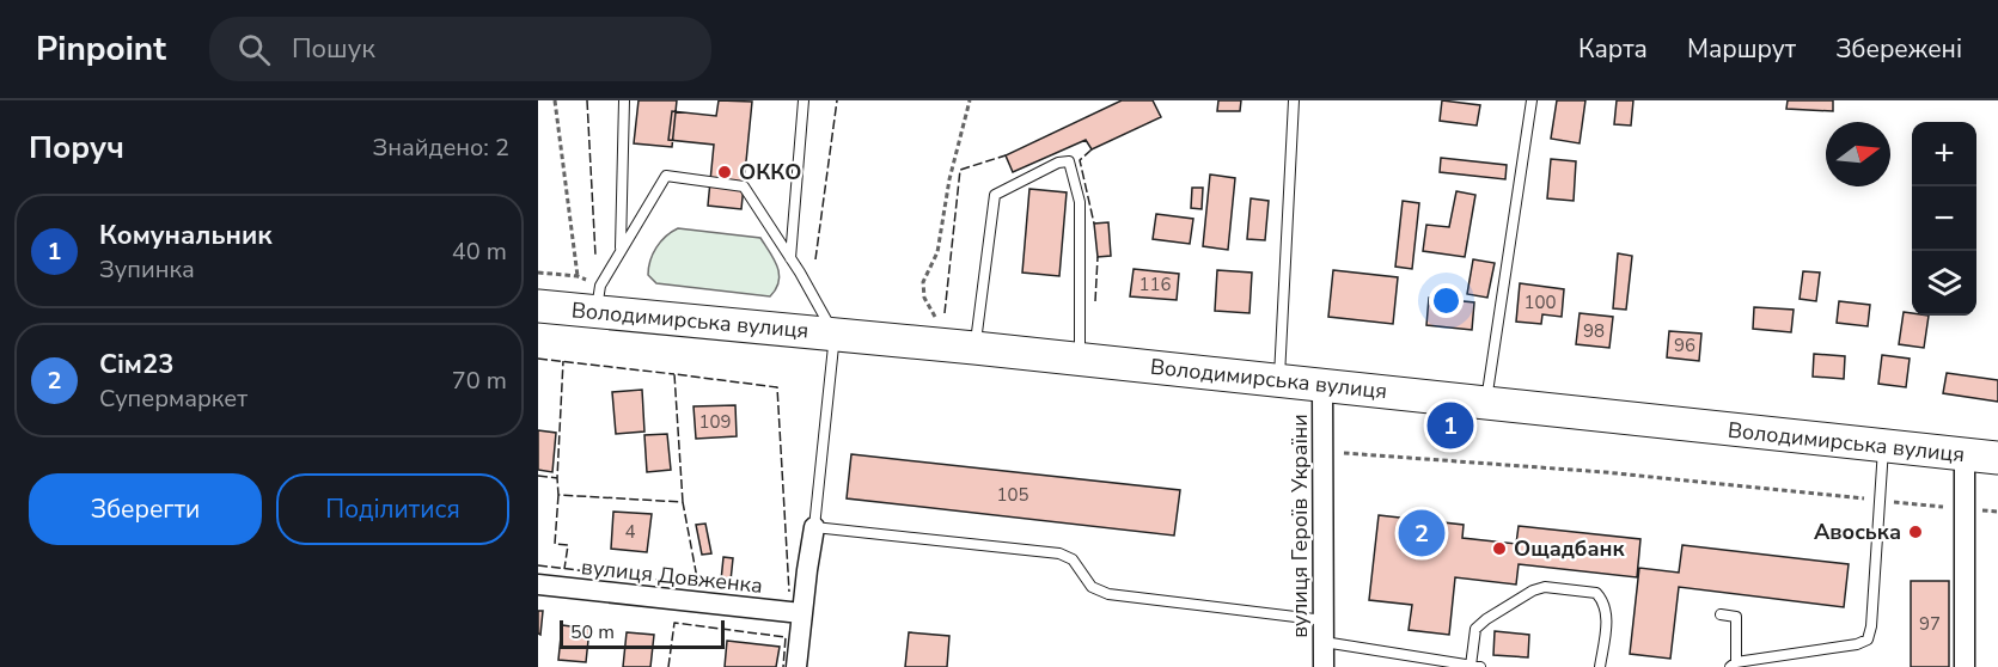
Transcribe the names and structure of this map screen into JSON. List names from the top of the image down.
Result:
{
  "streets": {
    "main road": ["Володимирська вулиця"],
    "street": ["вулиця Героїв України", "вулиця Довженка"]
  },
  "crossings": [
    ["Володимирська вулиця", "вулиця Героїв України"]
  ],
  "places": ["ОККО", "Авоська", "Ощадбанк"],
  "house_numbers": [
    "116",
    "100",
    "98",
    "96",
    "109",
    "105",
    "4",
    "97"
  ],
  "scale_bar": "50 m",
  "north": "right",
  "page": {
    "header": "Pinpoint",
    "search": "Пошук",
    "nav": ["Карта", "Маршрут", "Збережені"],
    "heading": ["Поруч", "Знайдено: 2"],
    "map_buttons": ["+", "−"],
    "list": [
      {
        "mark": "1",
        "name": "Комунальник",
        "note": "Зупинка",
        "value": "40 m"
      },
      {
        "mark": "2",
        "name": "Сім23",
        "note": "Супермаркет",
        "value": "70 m"
      }
    ],
    "pins": ["1", "2"],
    "buttons": ["Зберегти", "Поділитися"],
    "scale": "50 m"
  }
}
